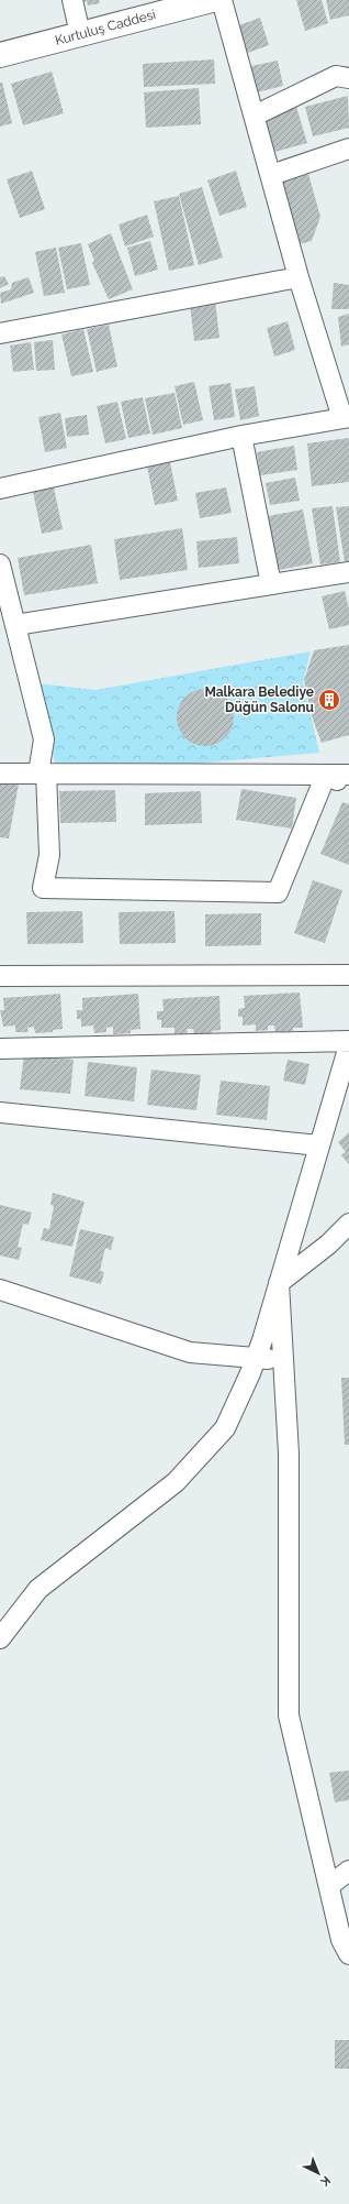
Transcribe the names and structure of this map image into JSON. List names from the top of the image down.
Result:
{
  "streets": {
    "street": ["Kurtuluş Caddesi"]
  },
  "places": {
    "building": ["Malkara Belediye Düğün Salonu"]
  },
  "north": "bottom right"
}
